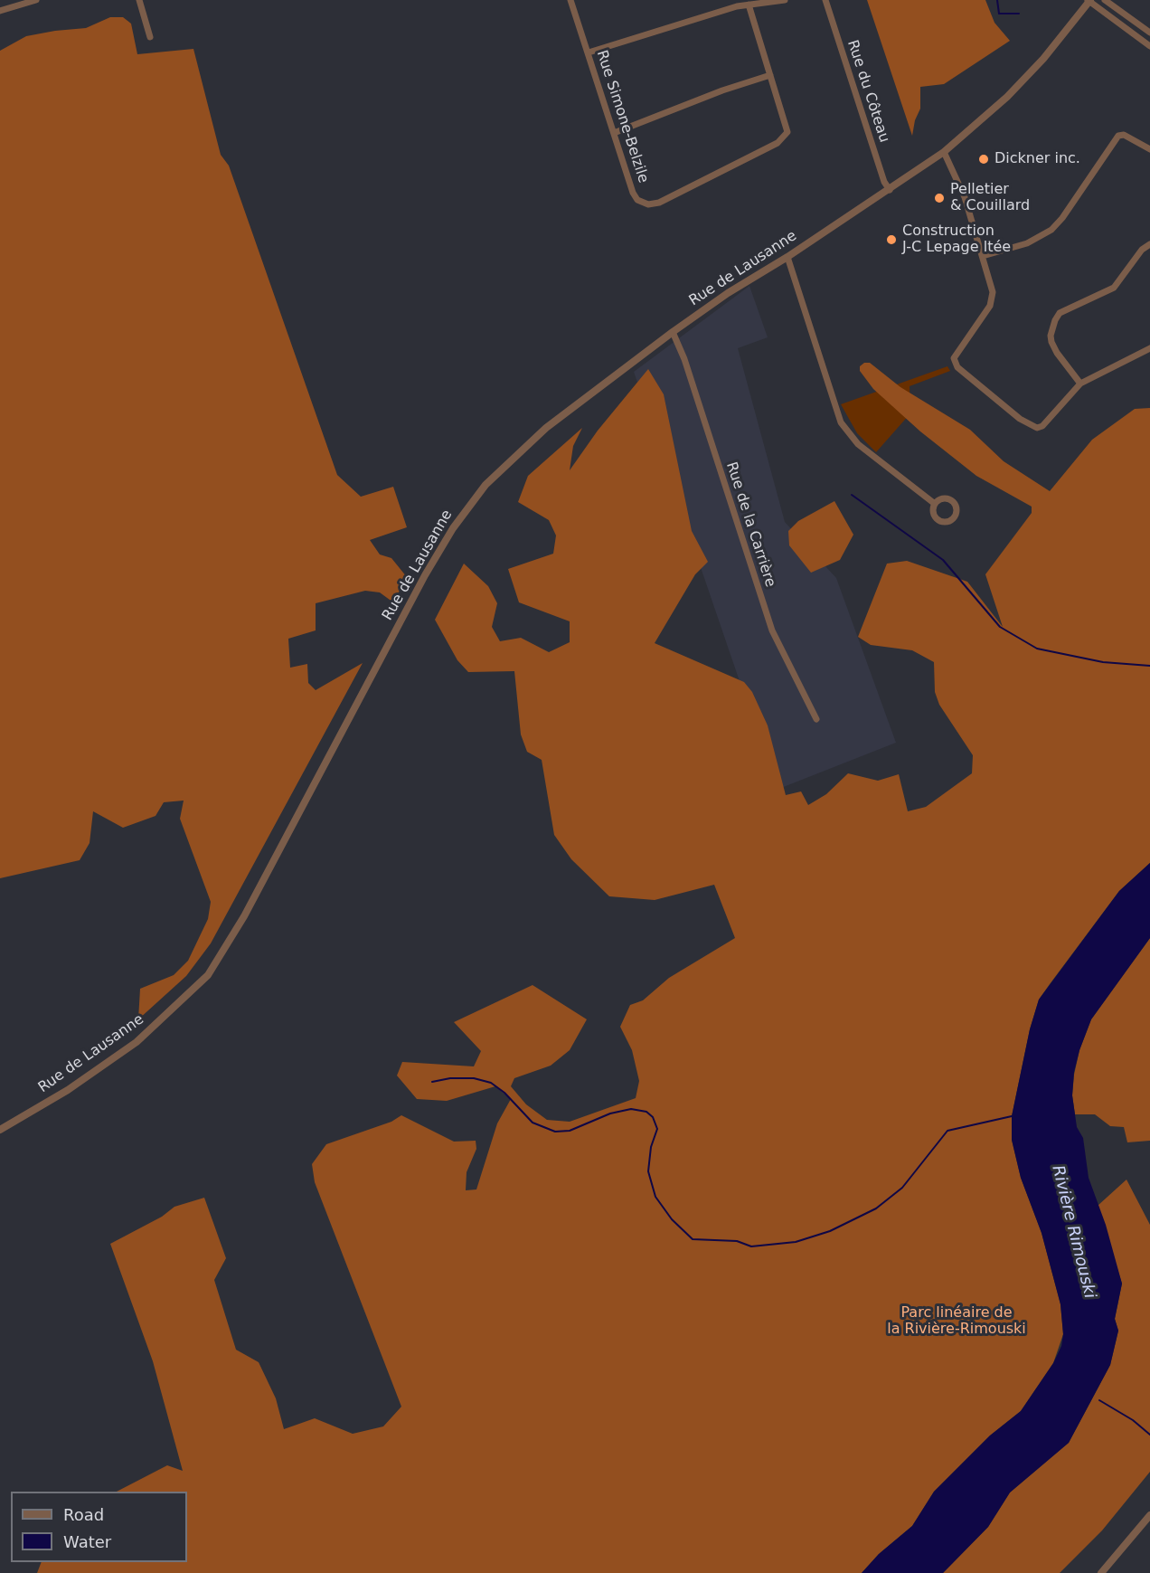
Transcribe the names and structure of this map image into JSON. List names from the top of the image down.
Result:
{
  "streets": {
    "street": [
      "Rue du Côteau",
      "Rue Simone-Belzile",
      "Rue de Lausanne",
      "Rue de la Carrière"
    ]
  },
  "crossings": [
    ["Rue du Côteau", "Rue de Lausanne"],
    ["Rue de Lausanne", "Rue de la Carrière"]
  ],
  "water": ["Rivière Rimouski"],
  "parks": ["Parc linéaire de la Rivière-Rimouski"],
  "places": ["Dickner inc.", "Pelletier & Couillard", "Construction J-C Lepage ltée"],
  "legend": ["Road", "Water"]
}
